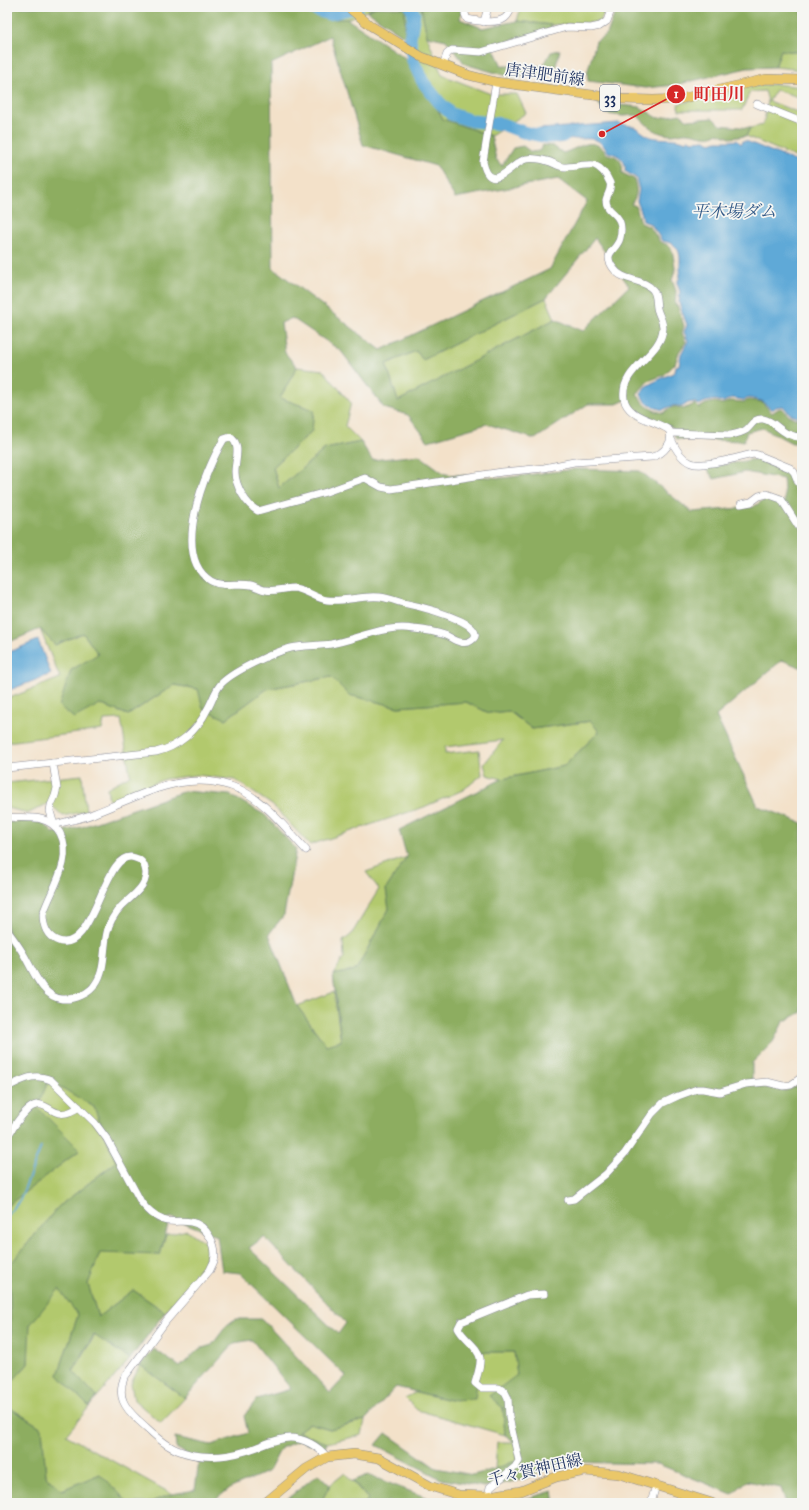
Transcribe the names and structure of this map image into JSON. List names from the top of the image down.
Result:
{
  "streets": {
    "main road": ["唐津肥前線", "33", "千々賀神田線"]
  },
  "water": ["平木場ダム"],
  "places": ["町田川"]
}
